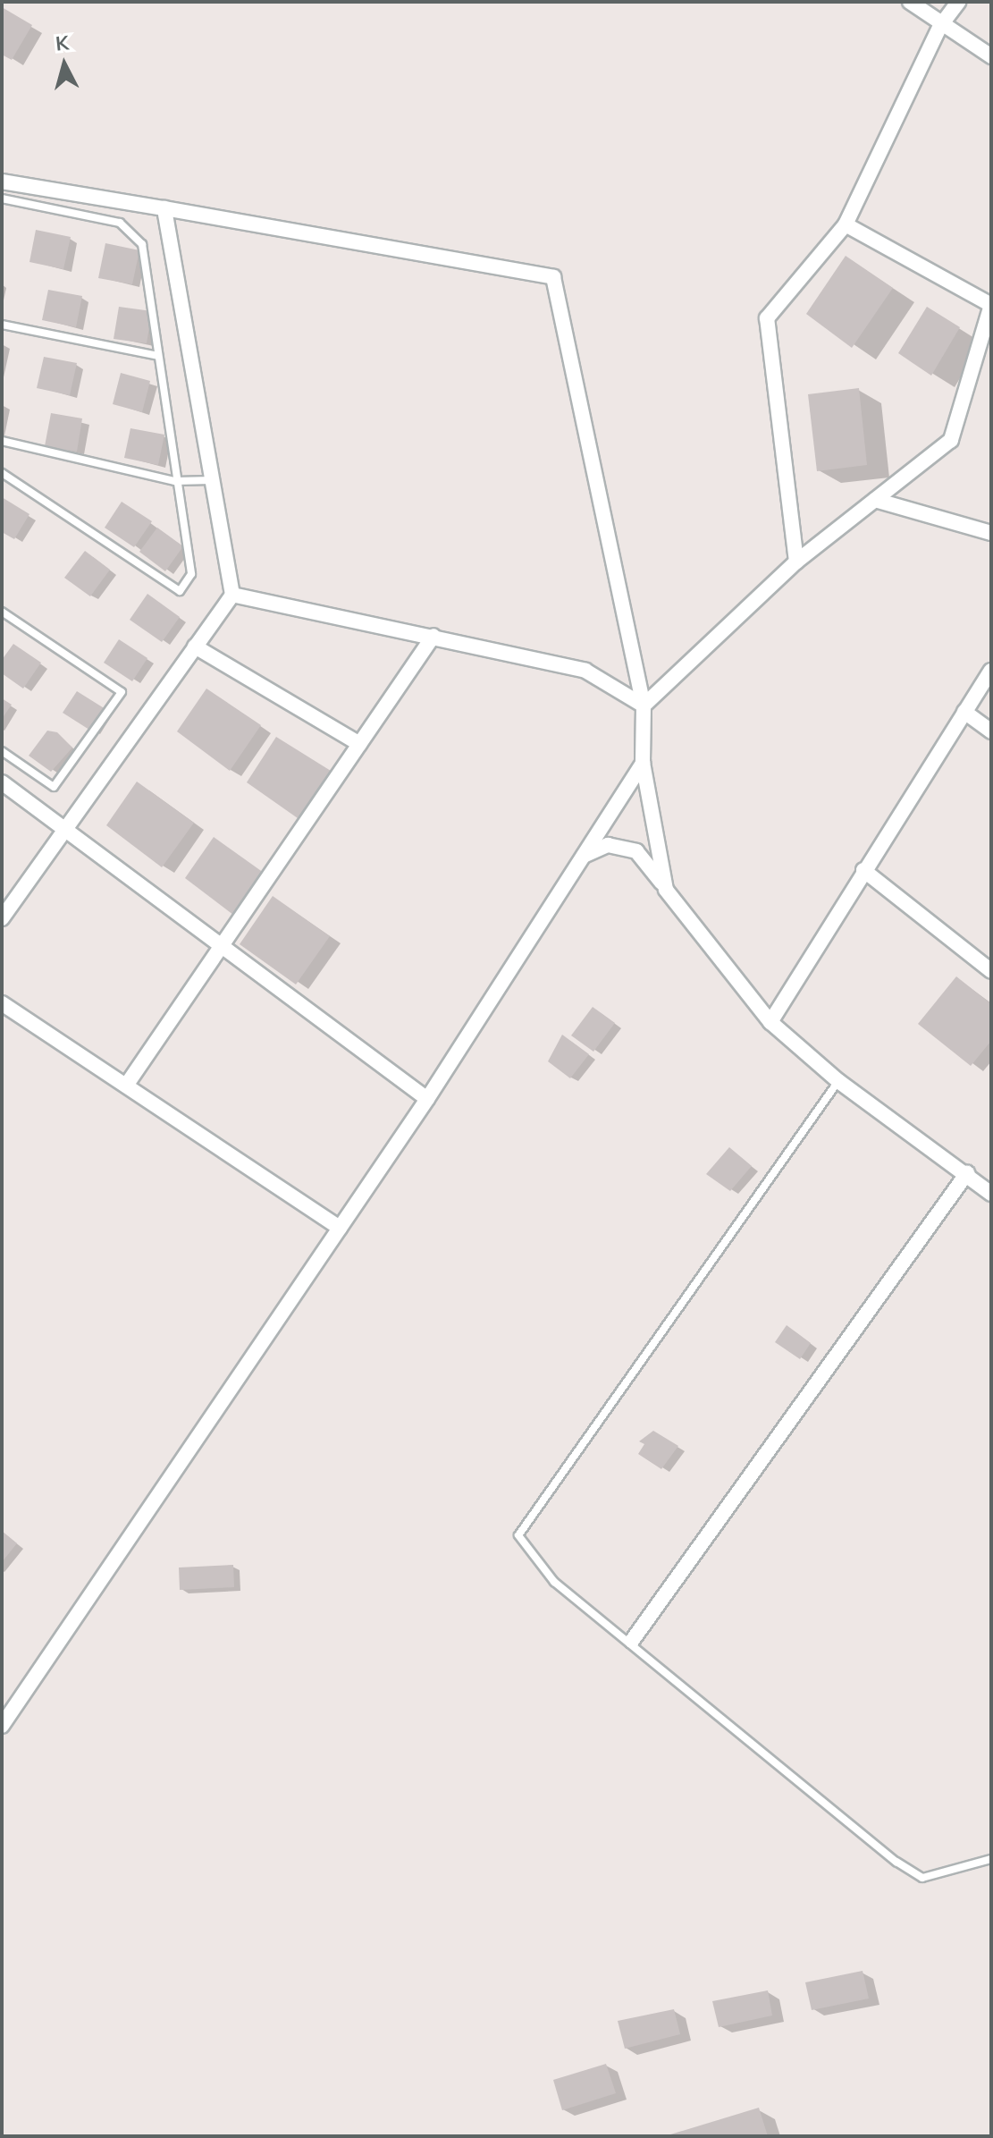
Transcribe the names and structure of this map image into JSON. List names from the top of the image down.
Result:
{
  "north": "top"
}
